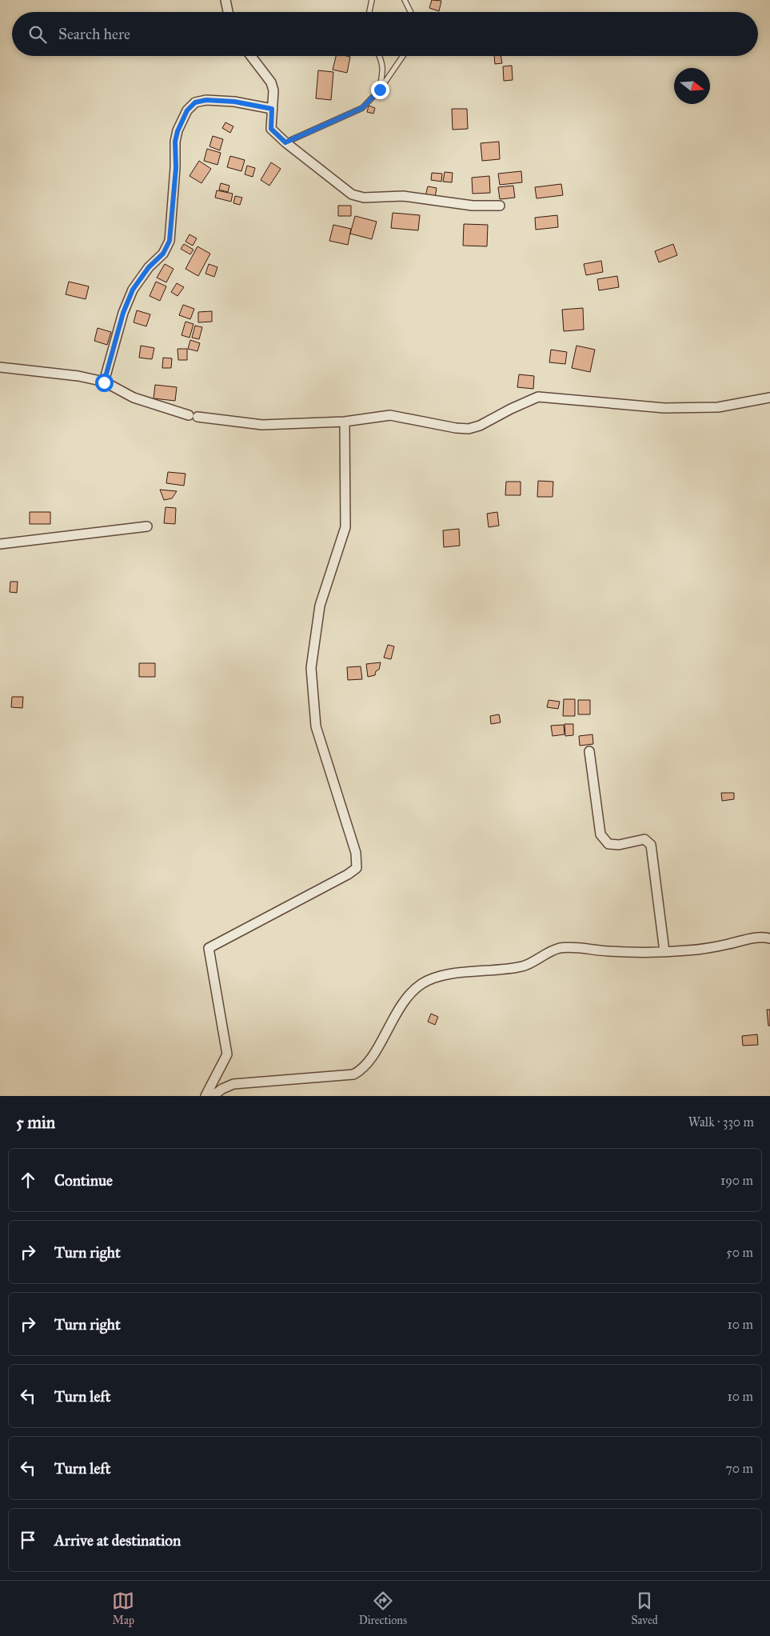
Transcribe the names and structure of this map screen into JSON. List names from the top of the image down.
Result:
{
  "north": "right",
  "page": {
    "search": "Search here",
    "heading": ["5 min", "Walk · 330 m"],
    "list": [
      ["Continue", "190 m"],
      ["Turn right", "50 m"],
      ["Turn right", "10 m"],
      ["Turn left", "10 m"],
      ["Turn left", "70 m"],
      "Arrive at destination"
    ],
    "nav": ["Map", "Directions", "Saved"]
  }
}
